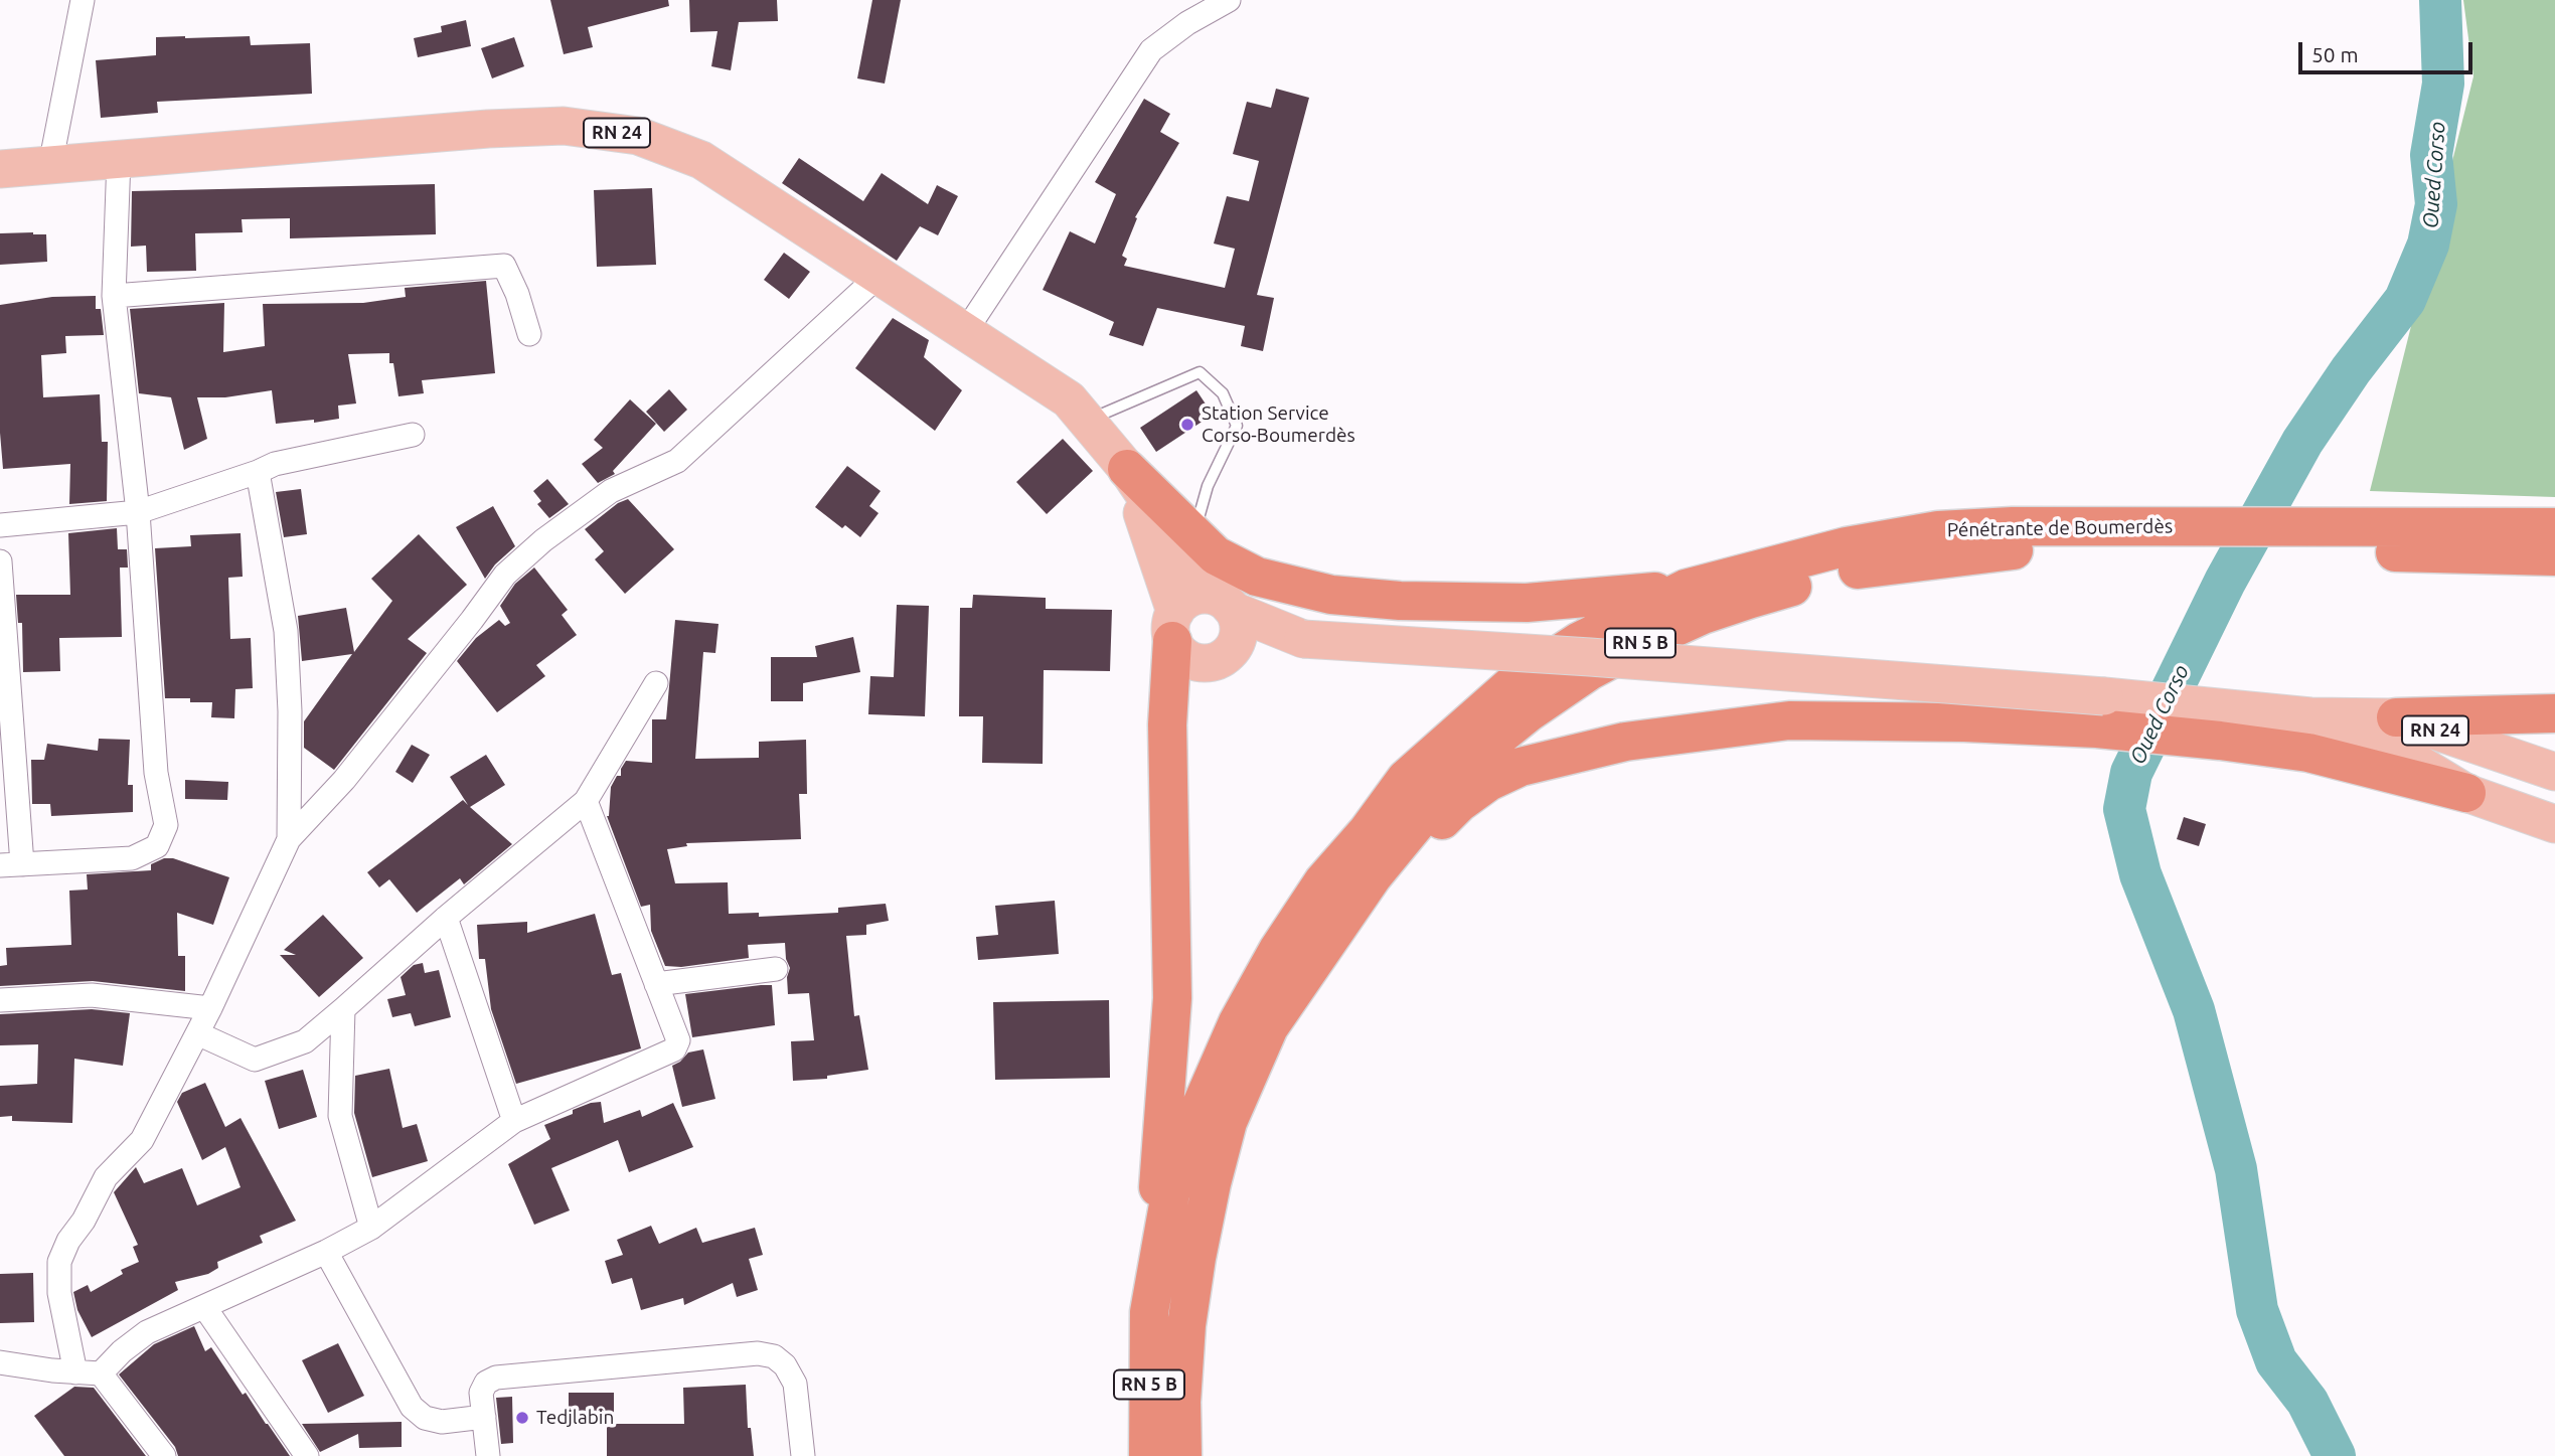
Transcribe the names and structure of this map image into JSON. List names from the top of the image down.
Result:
{
  "streets": {
    "highway": ["RN 24", "Pénétrante de Boumerdès", "RN 5 B"]
  },
  "water": ["Oued Corso"],
  "places": ["Station Service Corso-Boumerdès", "Tedjlabin"],
  "scale_bar": "50 m"
}
